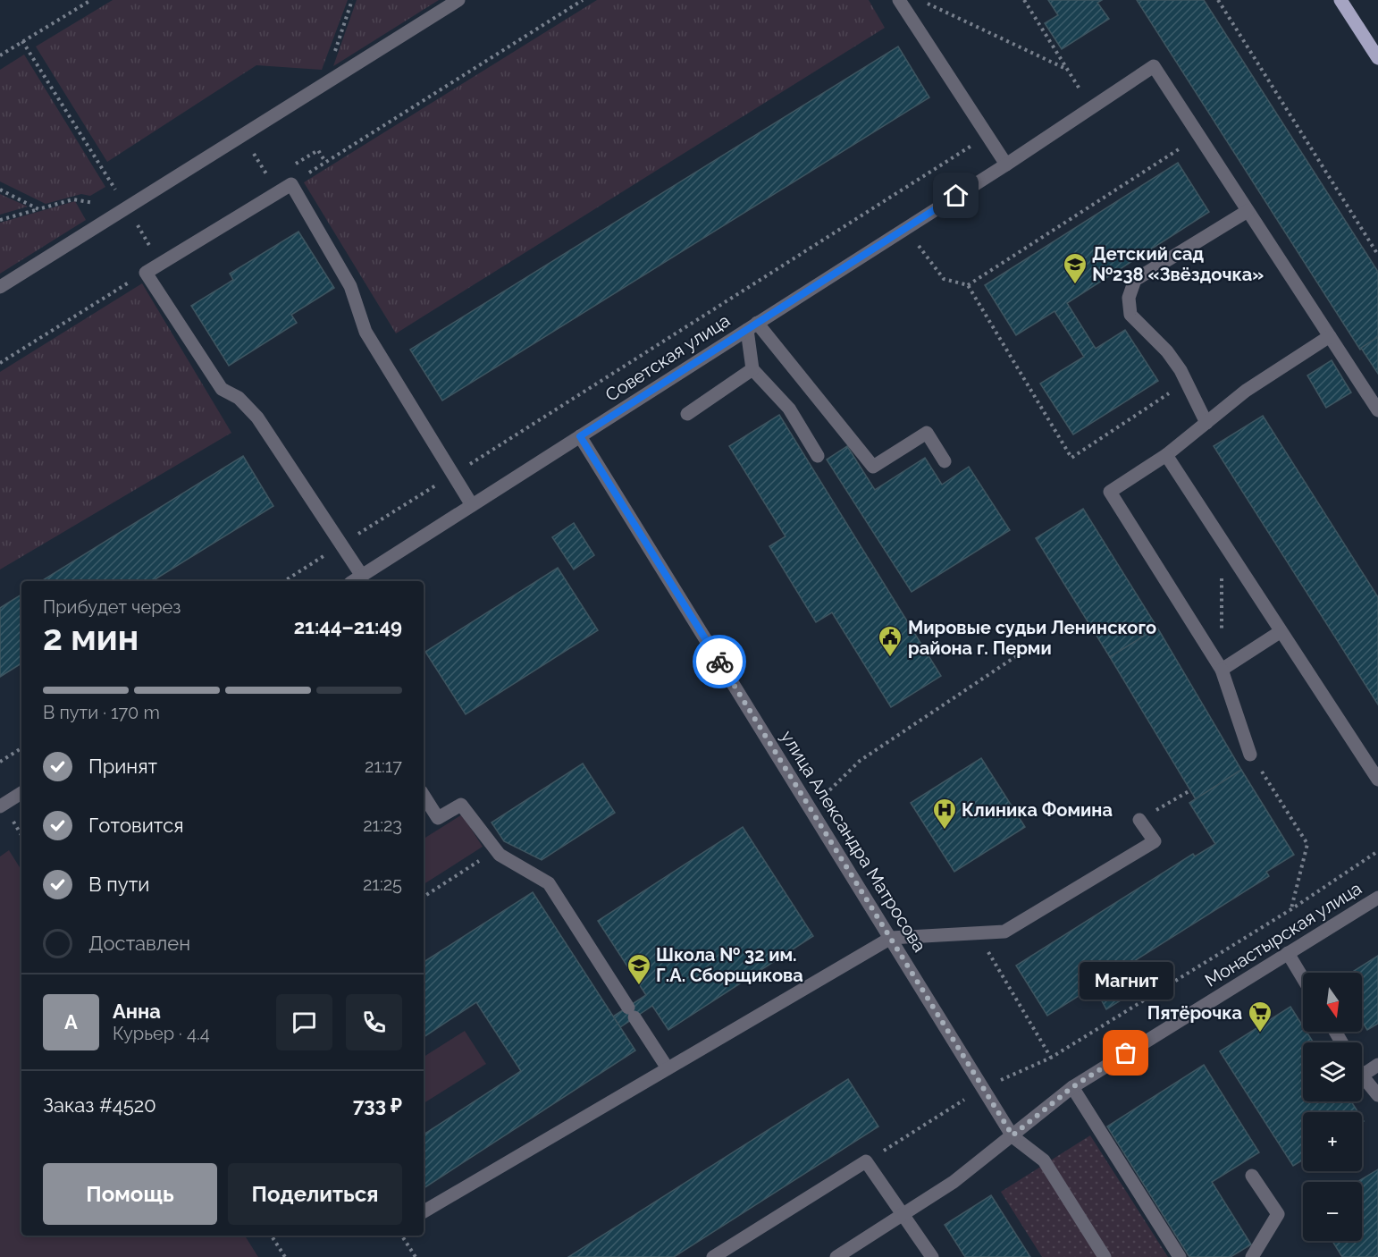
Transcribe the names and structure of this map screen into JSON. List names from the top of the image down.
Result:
{
  "streets": {
    "street": ["Советская улица", "улица Александра Матросова", "Монастырская улица"]
  },
  "crossings": [
    ["Советская улица", "улица Александра Матросова"],
    ["улица Александра Матросова", "Монастырская улица"]
  ],
  "places": {
    "school or university": ["Детский сад №238 «Звёздочка»", "Школа № 32 им. Г.А. Сборщикова"],
    "public building": ["Мировые судьи Ленинского района г. Перми"],
    "hospital": ["Клиника Фомина"],
    "supermarket": ["Пятёрочка"],
    "other": ["Магнит"]
  },
  "north": "bottom",
  "page": {
    "heading": ["2 мин", "Прибудет через", "21:44–21:49"],
    "panel": [
      "Анна",
      "Курьер · 4.4",
      "Заказ #4520",
      "733 ₽"
    ],
    "bar": "В пути · 170 m",
    "list": [
      ["Принят", "21:17"],
      ["Готовится", "21:23"],
      ["В пути", "21:25"],
      "Доставлен"
    ],
    "bubble": "Магнит",
    "map_buttons": ["+", "−"],
    "round": "А",
    "buttons": ["Помощь", "Поделиться"]
  }
}
